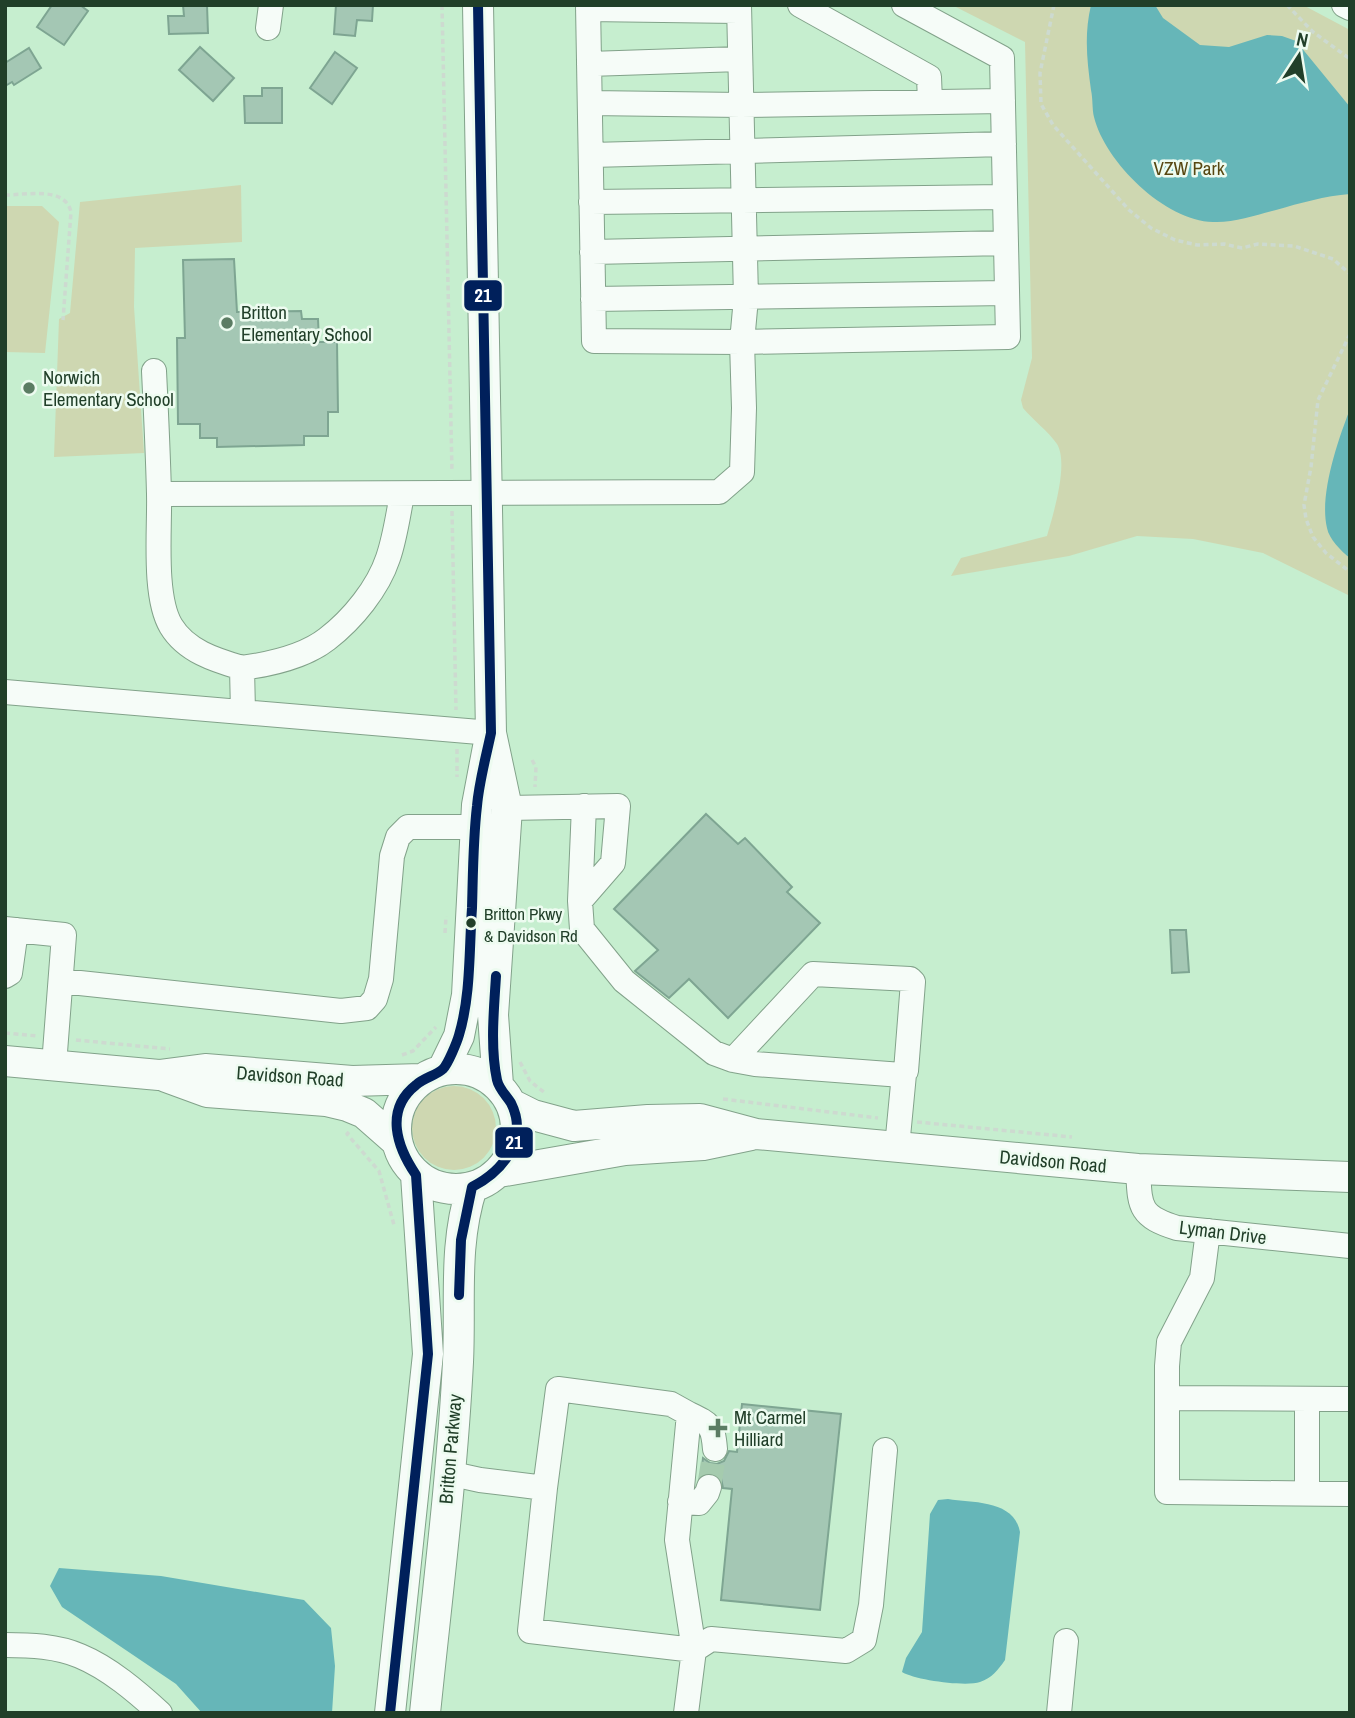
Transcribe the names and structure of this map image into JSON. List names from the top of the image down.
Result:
{
  "streets": {
    "main road": ["Davidson Road", "Britton Parkway"],
    "street": ["Lyman Drive"]
  },
  "crossings": [
    ["Davidson Road", "Lyman Drive"],
    ["Davidson Road", "Britton Parkway"]
  ],
  "parks": ["VZW Park"],
  "places": {
    "other": ["Britton Elementary School", "Norwich Elementary School", "Britton Pkwy & Davidson Rd"],
    "health": ["Mt Carmel Hilliard"]
  },
  "lines": ["transit line 21"],
  "north": "top"
}
